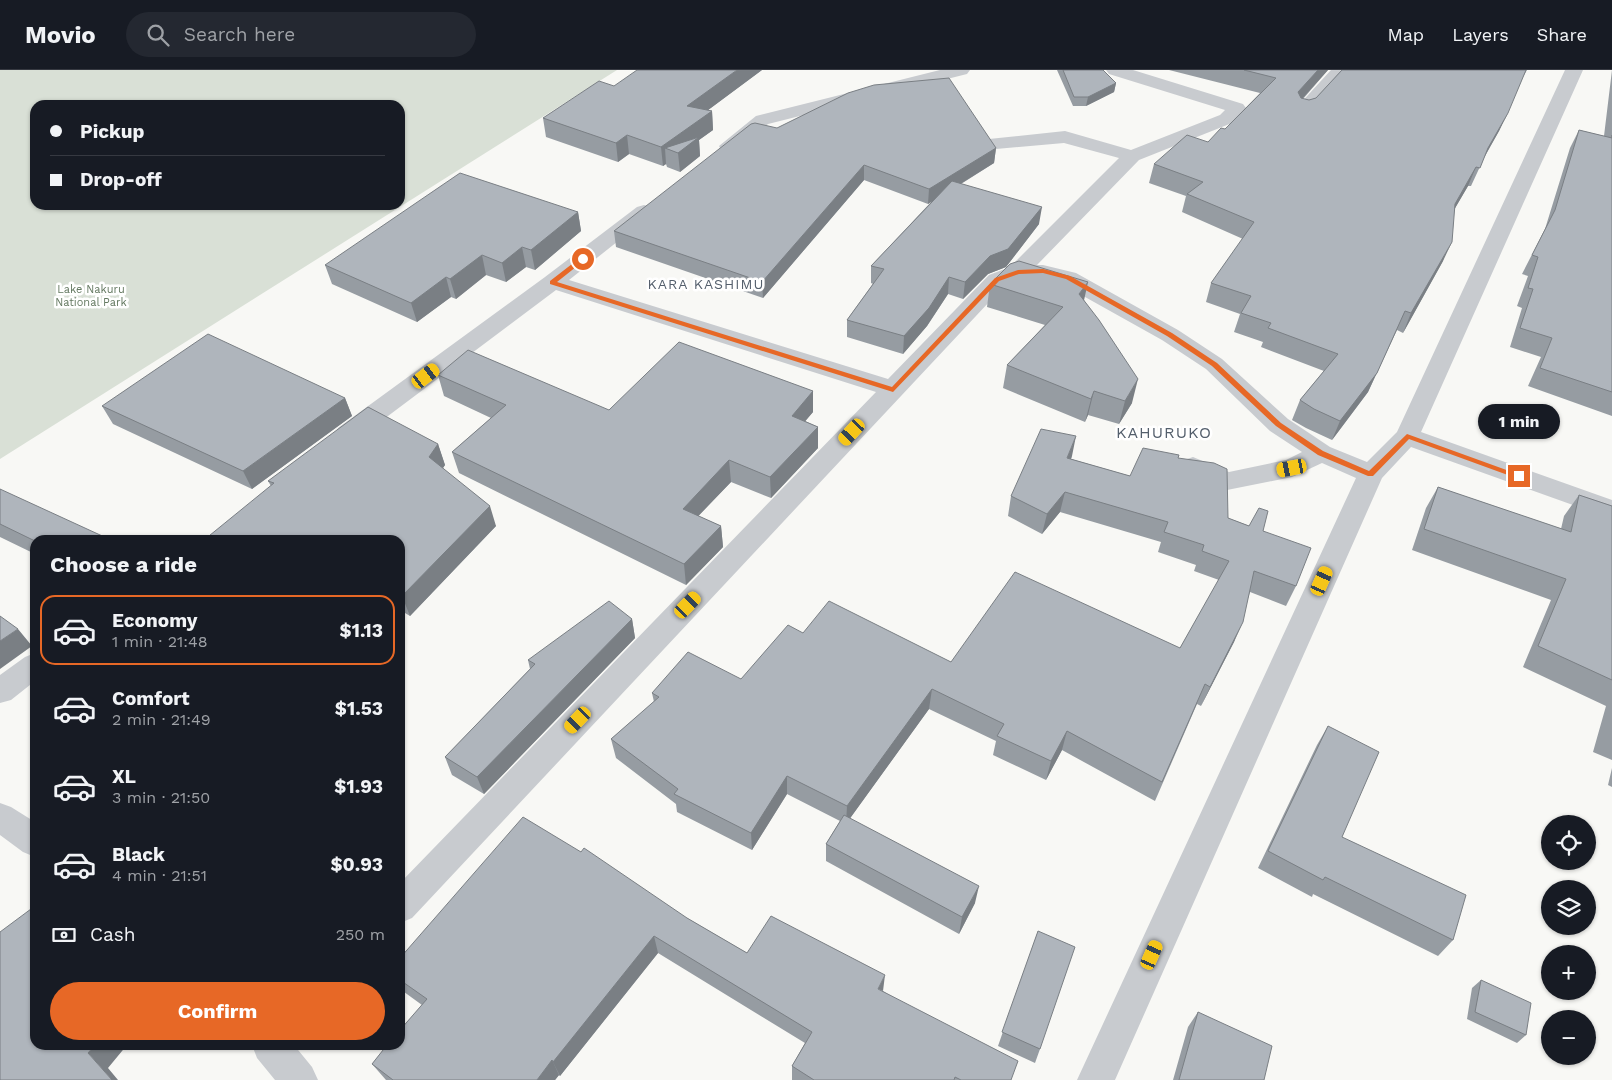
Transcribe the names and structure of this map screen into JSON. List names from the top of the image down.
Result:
{
  "districts": ["KARA KASHIMU", "KAHURUKO"],
  "parks": ["Lake Nakuru National Park"],
  "page": {
    "header": "Movio",
    "search": "Search here",
    "nav": ["Map", "Layers", "Share"],
    "banner": ["Pickup", "Drop-off"],
    "bubble": "1 min",
    "heading": "Choose a ride",
    "list": [
      {
        "name": "Economy",
        "note": "1 min · 21:48",
        "value": "$1.13"
      },
      {
        "name": "Comfort",
        "note": "2 min · 21:49",
        "value": "$1.53"
      },
      {
        "name": "XL",
        "note": "3 min · 21:50",
        "value": "$1.93"
      },
      {
        "name": "Black",
        "note": "4 min · 21:51",
        "value": "$0.93"
      }
    ],
    "map_buttons": ["+", "−"],
    "pay": ["Cash", "250 m"],
    "buttons": "Confirm"
  }
}
